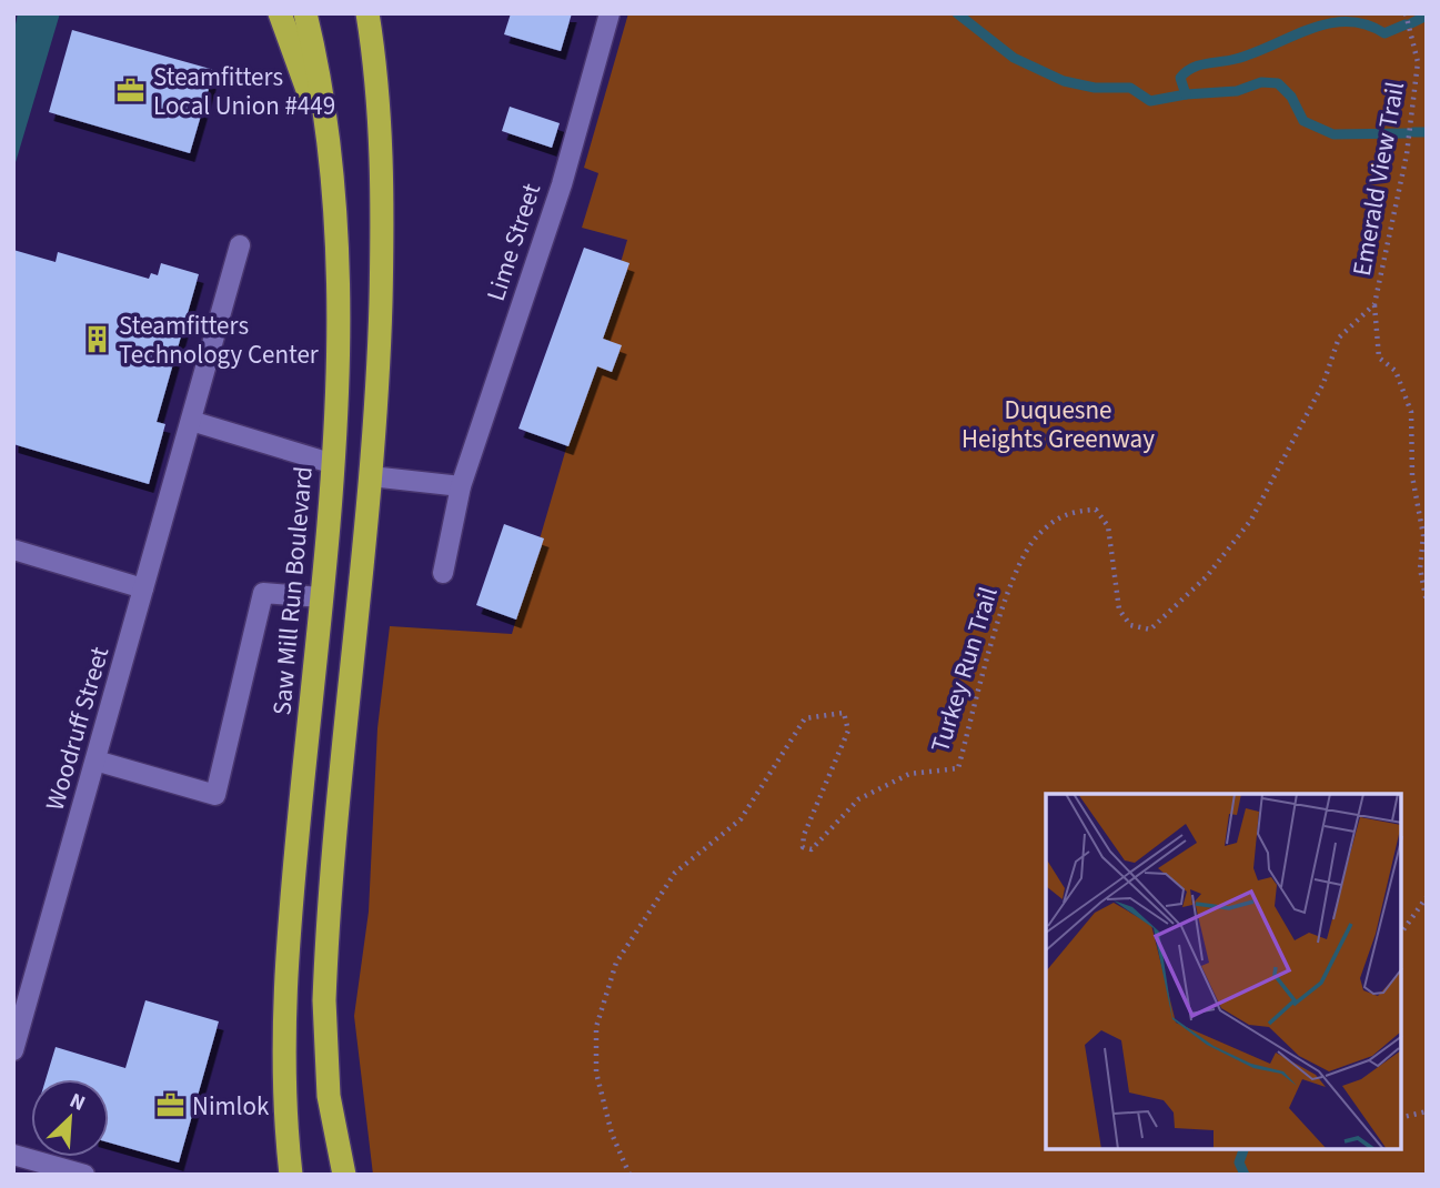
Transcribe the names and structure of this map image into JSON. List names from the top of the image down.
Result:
{
  "streets": {
    "highway": ["Saw Mill Run Boulevard"],
    "street": ["Lime Street", "Woodruff Street"],
    "path": ["Emerald View Trail", "Turkey Run Trail"]
  },
  "crossings": [
    ["Emerald View Trail", "Turkey Run Trail"]
  ],
  "parks": ["Duquesne Heights Greenway"],
  "places": {
    "office": ["Steamfitters Local Union #449", "Nimlok"],
    "building": ["Steamfitters Technology Center"]
  },
  "north": "top right"
}
